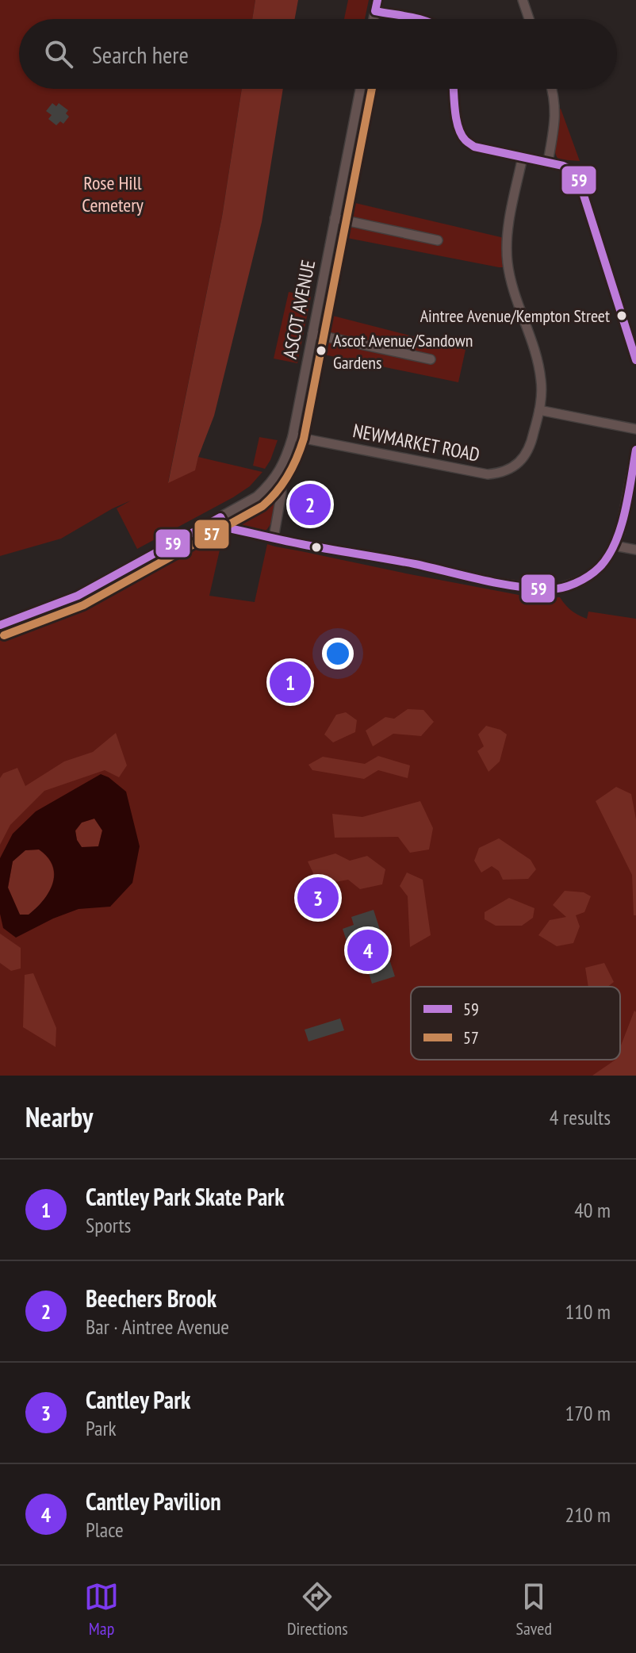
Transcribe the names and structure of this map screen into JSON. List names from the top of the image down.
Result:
{
  "streets": {
    "street": ["ASCOT AVENUE", "NEWMARKET ROAD"]
  },
  "crossings": [
    ["ASCOT AVENUE", "NEWMARKET ROAD"]
  ],
  "parks": ["Rose Hill Cemetery"],
  "places": ["Aintree Avenue/Kempton Street", "Ascot Avenue/Sandown Gardens"],
  "lines": ["transit line 59", "transit line 57"],
  "legend": ["59", "57"],
  "page": {
    "search": "Search here",
    "pins": [
      "2",
      "1",
      "3",
      "4"
    ],
    "heading": ["Nearby", "4 results"],
    "list": [
      {
        "mark": "1",
        "name": "Cantley Park Skate Park",
        "note": "Sports",
        "value": "40 m"
      },
      {
        "mark": "2",
        "name": "Beechers Brook",
        "note": "Bar · Aintree Avenue",
        "value": "110 m"
      },
      {
        "mark": "3",
        "name": "Cantley Park",
        "note": "Park",
        "value": "170 m"
      },
      {
        "mark": "4",
        "name": "Cantley Pavilion",
        "note": "Place",
        "value": "210 m"
      }
    ],
    "nav": ["Map", "Directions", "Saved"]
  }
}
